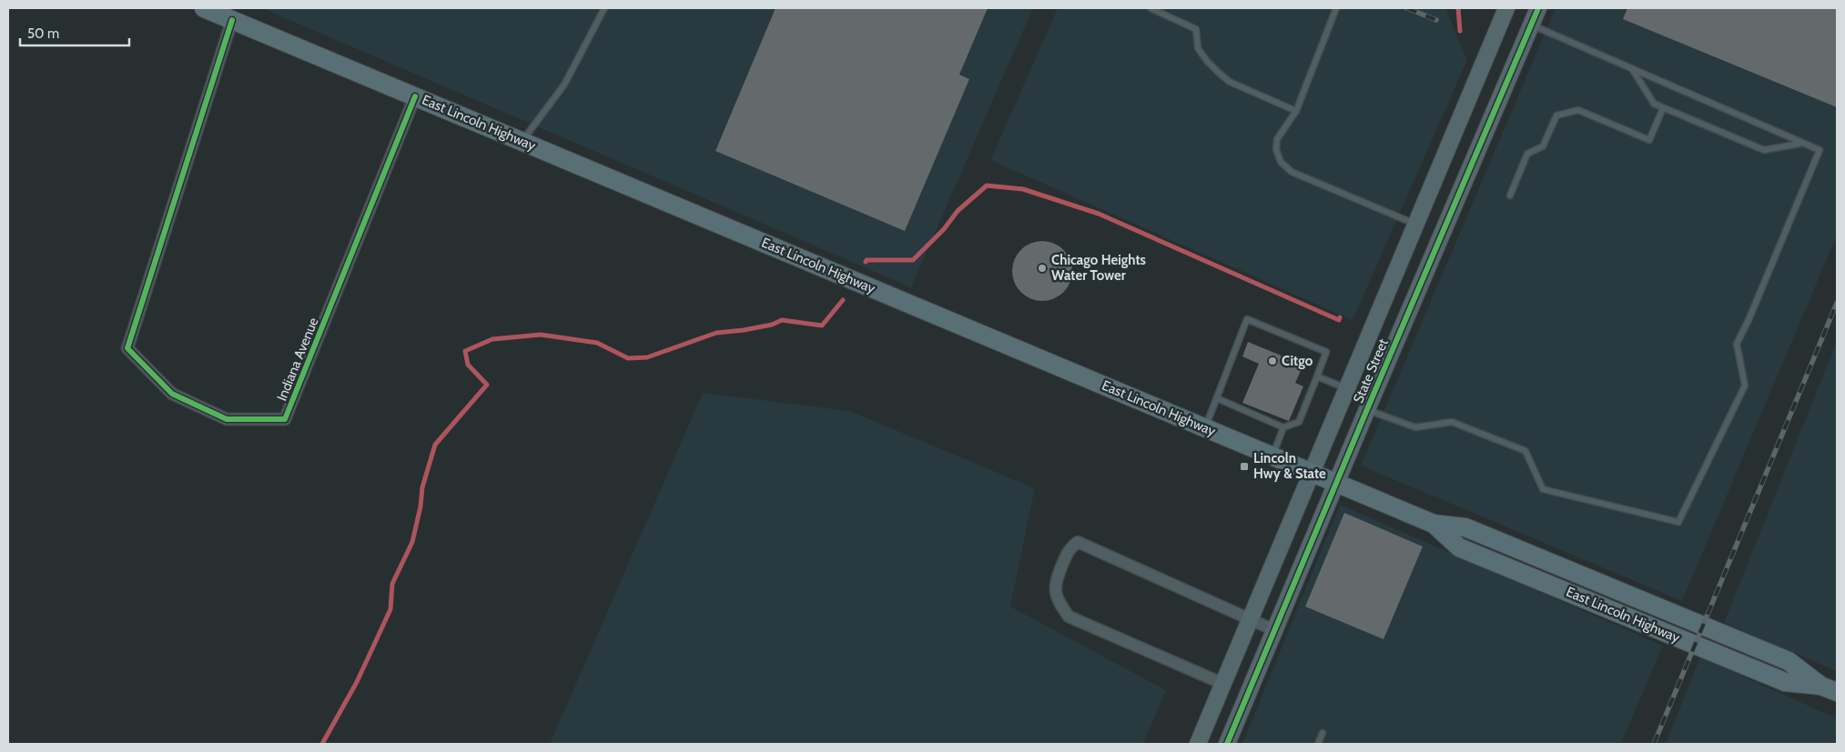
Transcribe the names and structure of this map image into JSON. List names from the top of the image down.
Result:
{
  "streets": {
    "main road": ["East Lincoln Highway"],
    "street": ["Indiana Avenue", "State Street"]
  },
  "crossings": [
    ["East Lincoln Highway", "Indiana Avenue"],
    ["East Lincoln Highway", "State Street"]
  ],
  "places": {
    "other": ["Chicago Heights Water Tower", "Citgo"],
    "transit": ["Lincoln Hwy & State"]
  },
  "scale_bar": "50 m"
}
